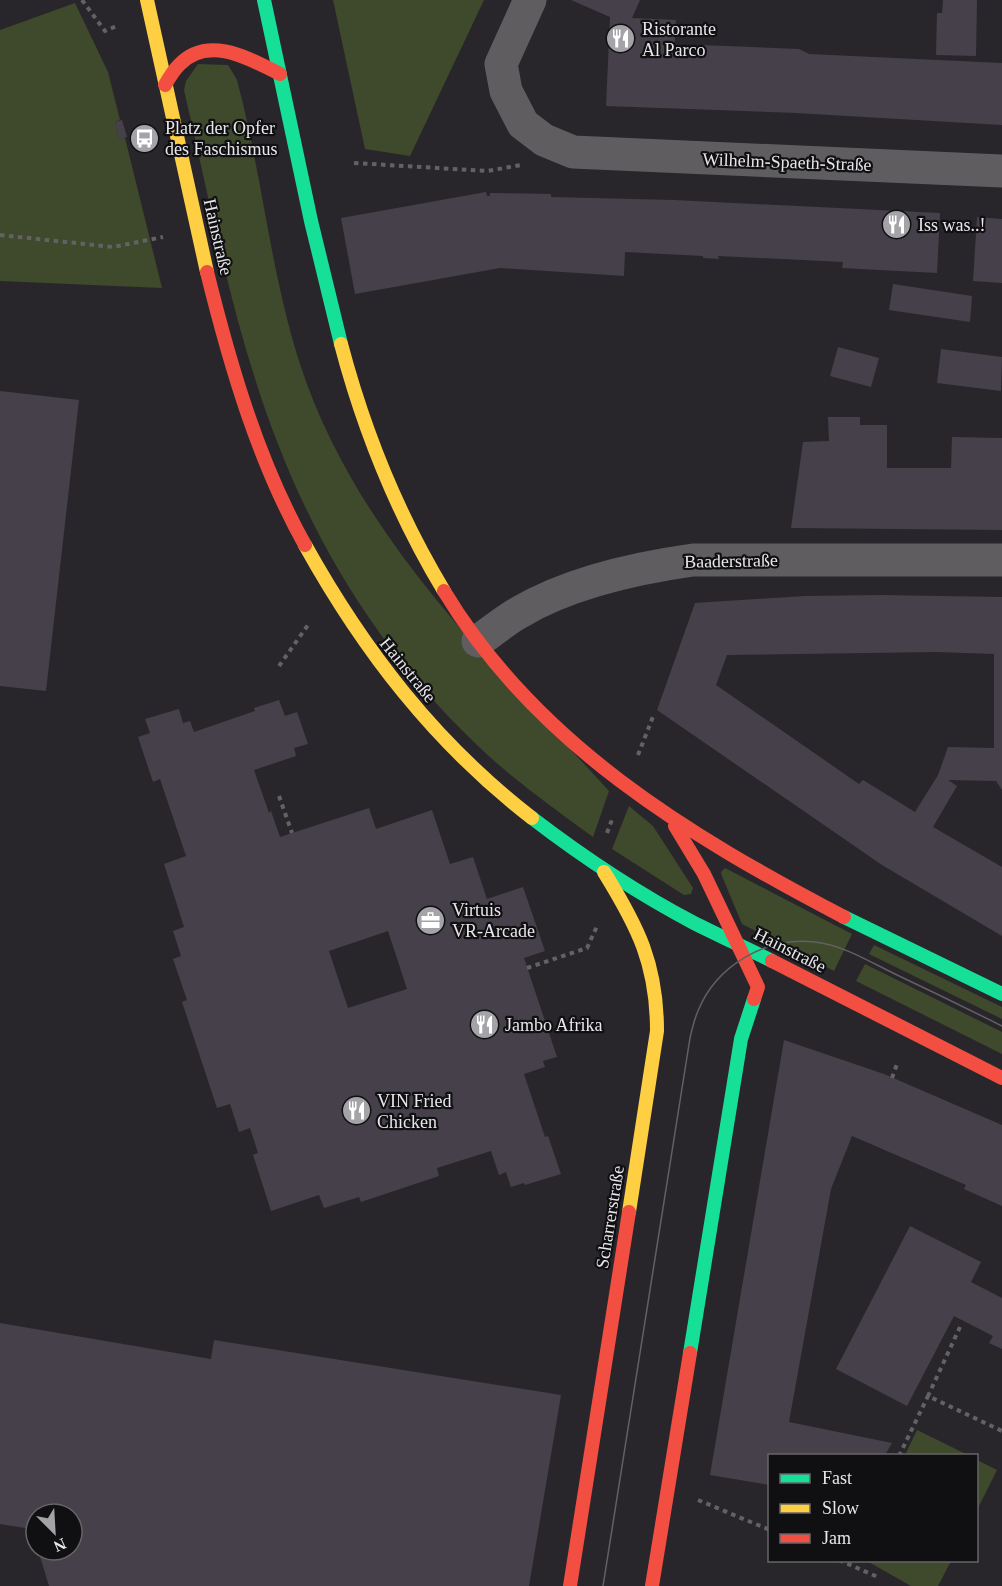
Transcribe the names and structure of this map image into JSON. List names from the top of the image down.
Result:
{
  "streets": {
    "main road": ["Hainstraße", "Scharrerstraße"],
    "street": ["Wilhelm-Spaeth-Straße", "Baaderstraße"]
  },
  "crossings": [
    ["Hainstraße", "Scharrerstraße"]
  ],
  "places": {
    "restaurant": [
      "Ristorante Al Parco",
      "Iss was..!",
      "Jambo Afrika",
      "VIN Fried Chicken"
    ],
    "bus stop": ["Platz der Opfer des Faschismus"],
    "office": ["Virtuis VR-Arcade"]
  },
  "legend": ["Fast", "Slow", "Jam"],
  "north": "bottom right"
}
